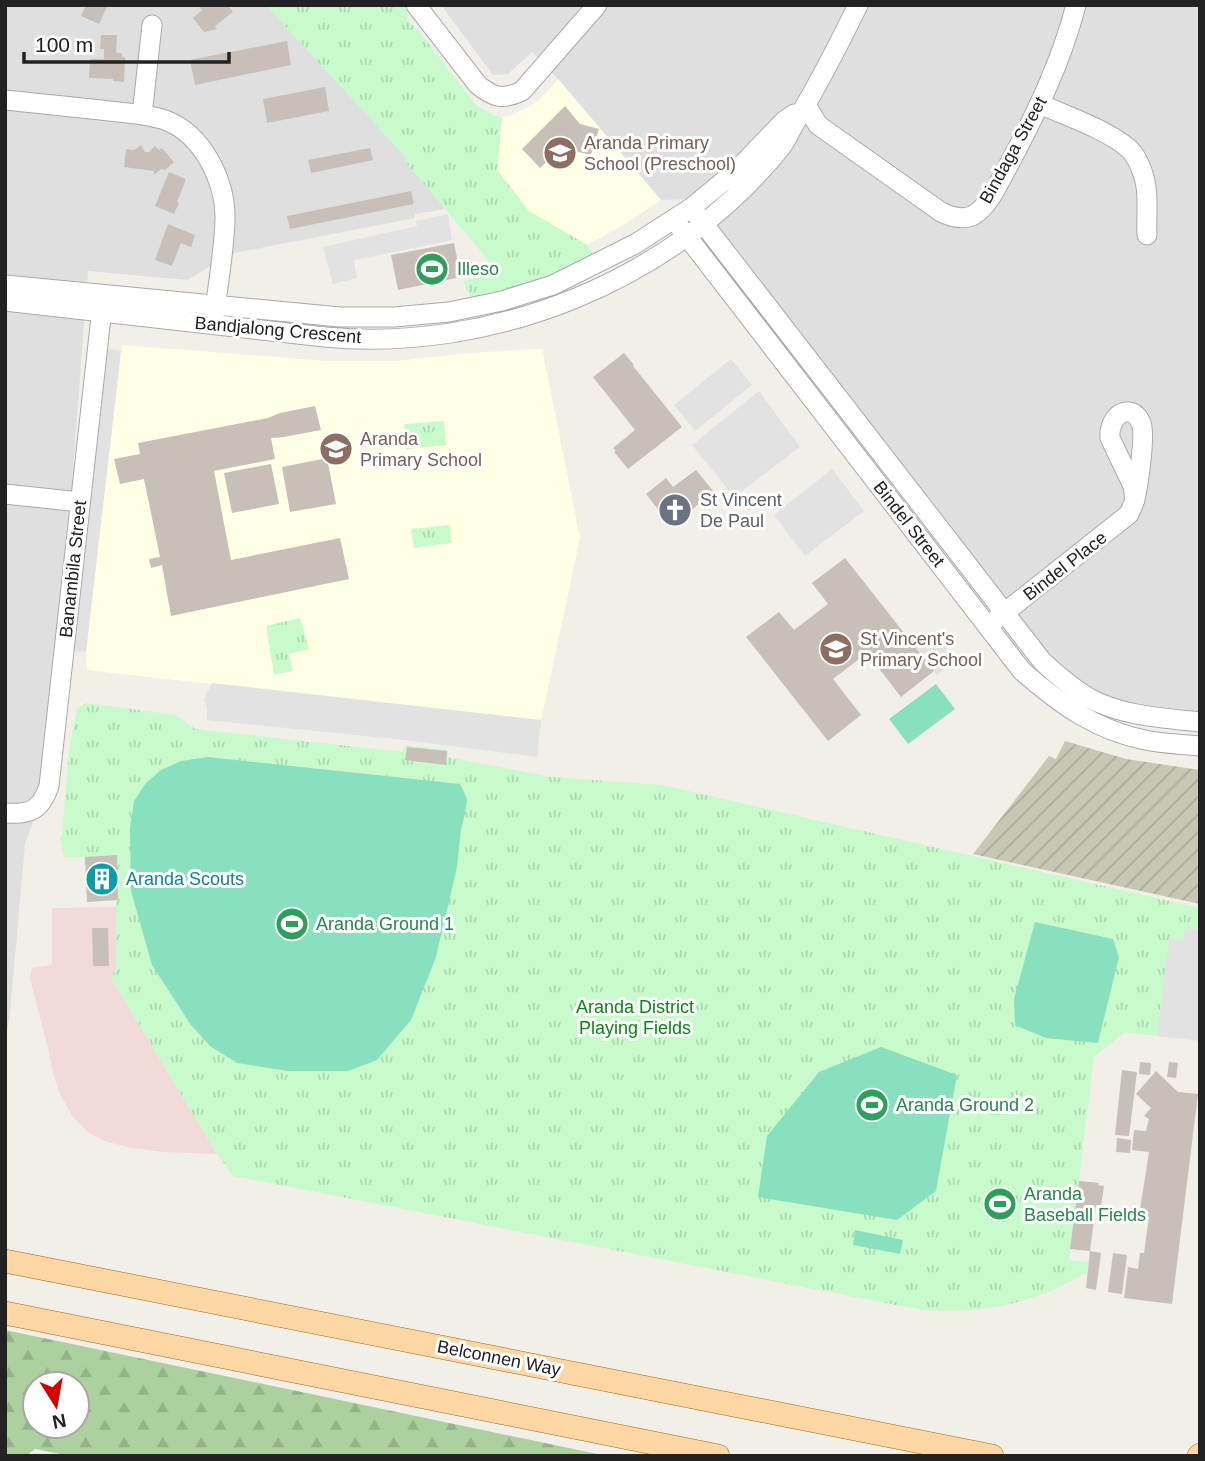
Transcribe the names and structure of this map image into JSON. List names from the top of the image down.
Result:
{
  "streets": {
    "main road": ["Belconnen Way"],
    "street": [
      "Bindaga Street",
      "Bandjalong Crescent",
      "Bindel Street",
      "Bindel Place",
      "Banambila Street"
    ]
  },
  "crossings": [
    ["Bindaga Street", "Bandjalong Crescent"],
    ["Bandjalong Crescent", "Bindel Street"],
    ["Bandjalong Crescent", "Banambila Street"],
    ["Bindel Street", "Bindel Place"]
  ],
  "parks": ["Aranda District Playing Fields"],
  "places": {
    "school or university": ["Aranda Primary School (Preschool)", "Aranda Primary School", "St Vincent's Primary School"],
    "sports": [
      "Illeso",
      "Aranda Ground 1",
      "Aranda Ground 2",
      "Aranda Baseball Fields"
    ],
    "church": ["St Vincent De Paul"],
    "building": ["Aranda Scouts"]
  },
  "scale_bar": "100 m",
  "north": "bottom"
}
